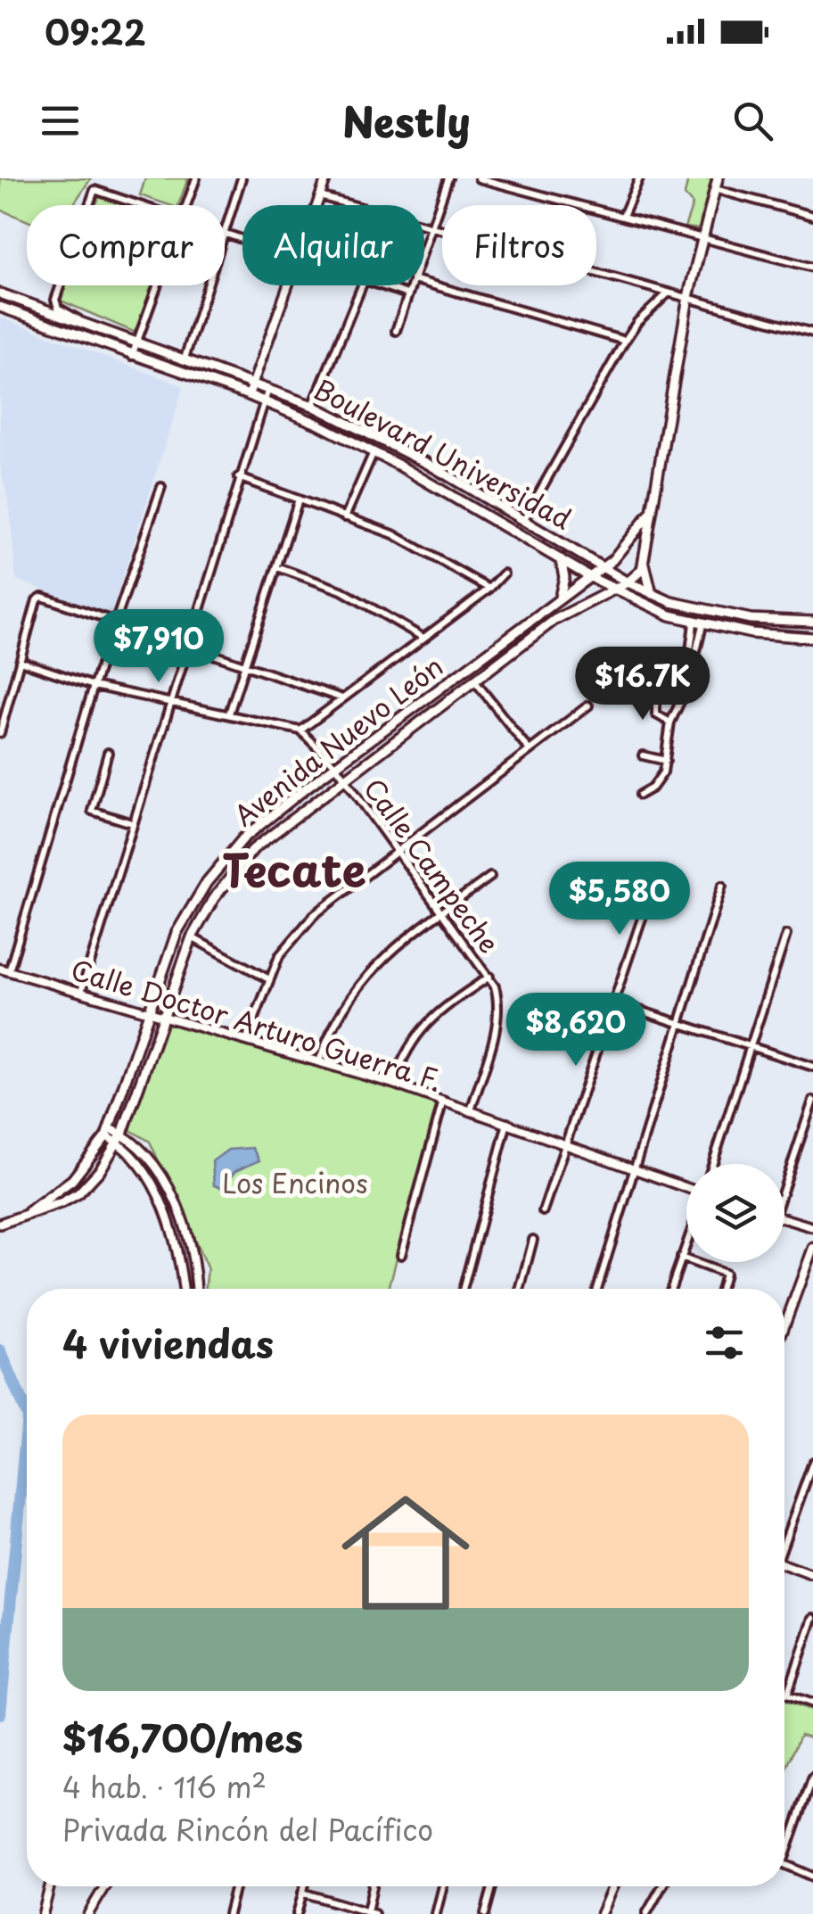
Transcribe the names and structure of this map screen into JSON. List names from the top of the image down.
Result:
{
  "streets": {
    "main road": ["Boulevard Universidad", "Avenida Nuevo León"],
    "street": ["Calle Campeche", "Calle Doctor Arturo Guerra F."]
  },
  "crossings": [
    ["Boulevard Universidad", "Avenida Nuevo León"],
    ["Avenida Nuevo León", "Calle Campeche"],
    ["Avenida Nuevo León", "Calle Doctor Arturo Guerra F."],
    ["Calle Campeche", "Calle Doctor Arturo Guerra F."]
  ],
  "districts": ["Tecate"],
  "parks": ["Los Encinos"],
  "page": {
    "status": "09:22",
    "header": "Nestly",
    "chip": ["Comprar", "Alquilar", "Filtros"],
    "price": [
      "$7,910",
      "$16.7K",
      "$5,580",
      "$8,620"
    ],
    "heading": "4 viviendas",
    "list": [
      {
        "name": "$16,700/mes",
        "note": "4 hab. · 116 m² · Privada Rincón del Pacífico"
      }
    ]
  }
}
